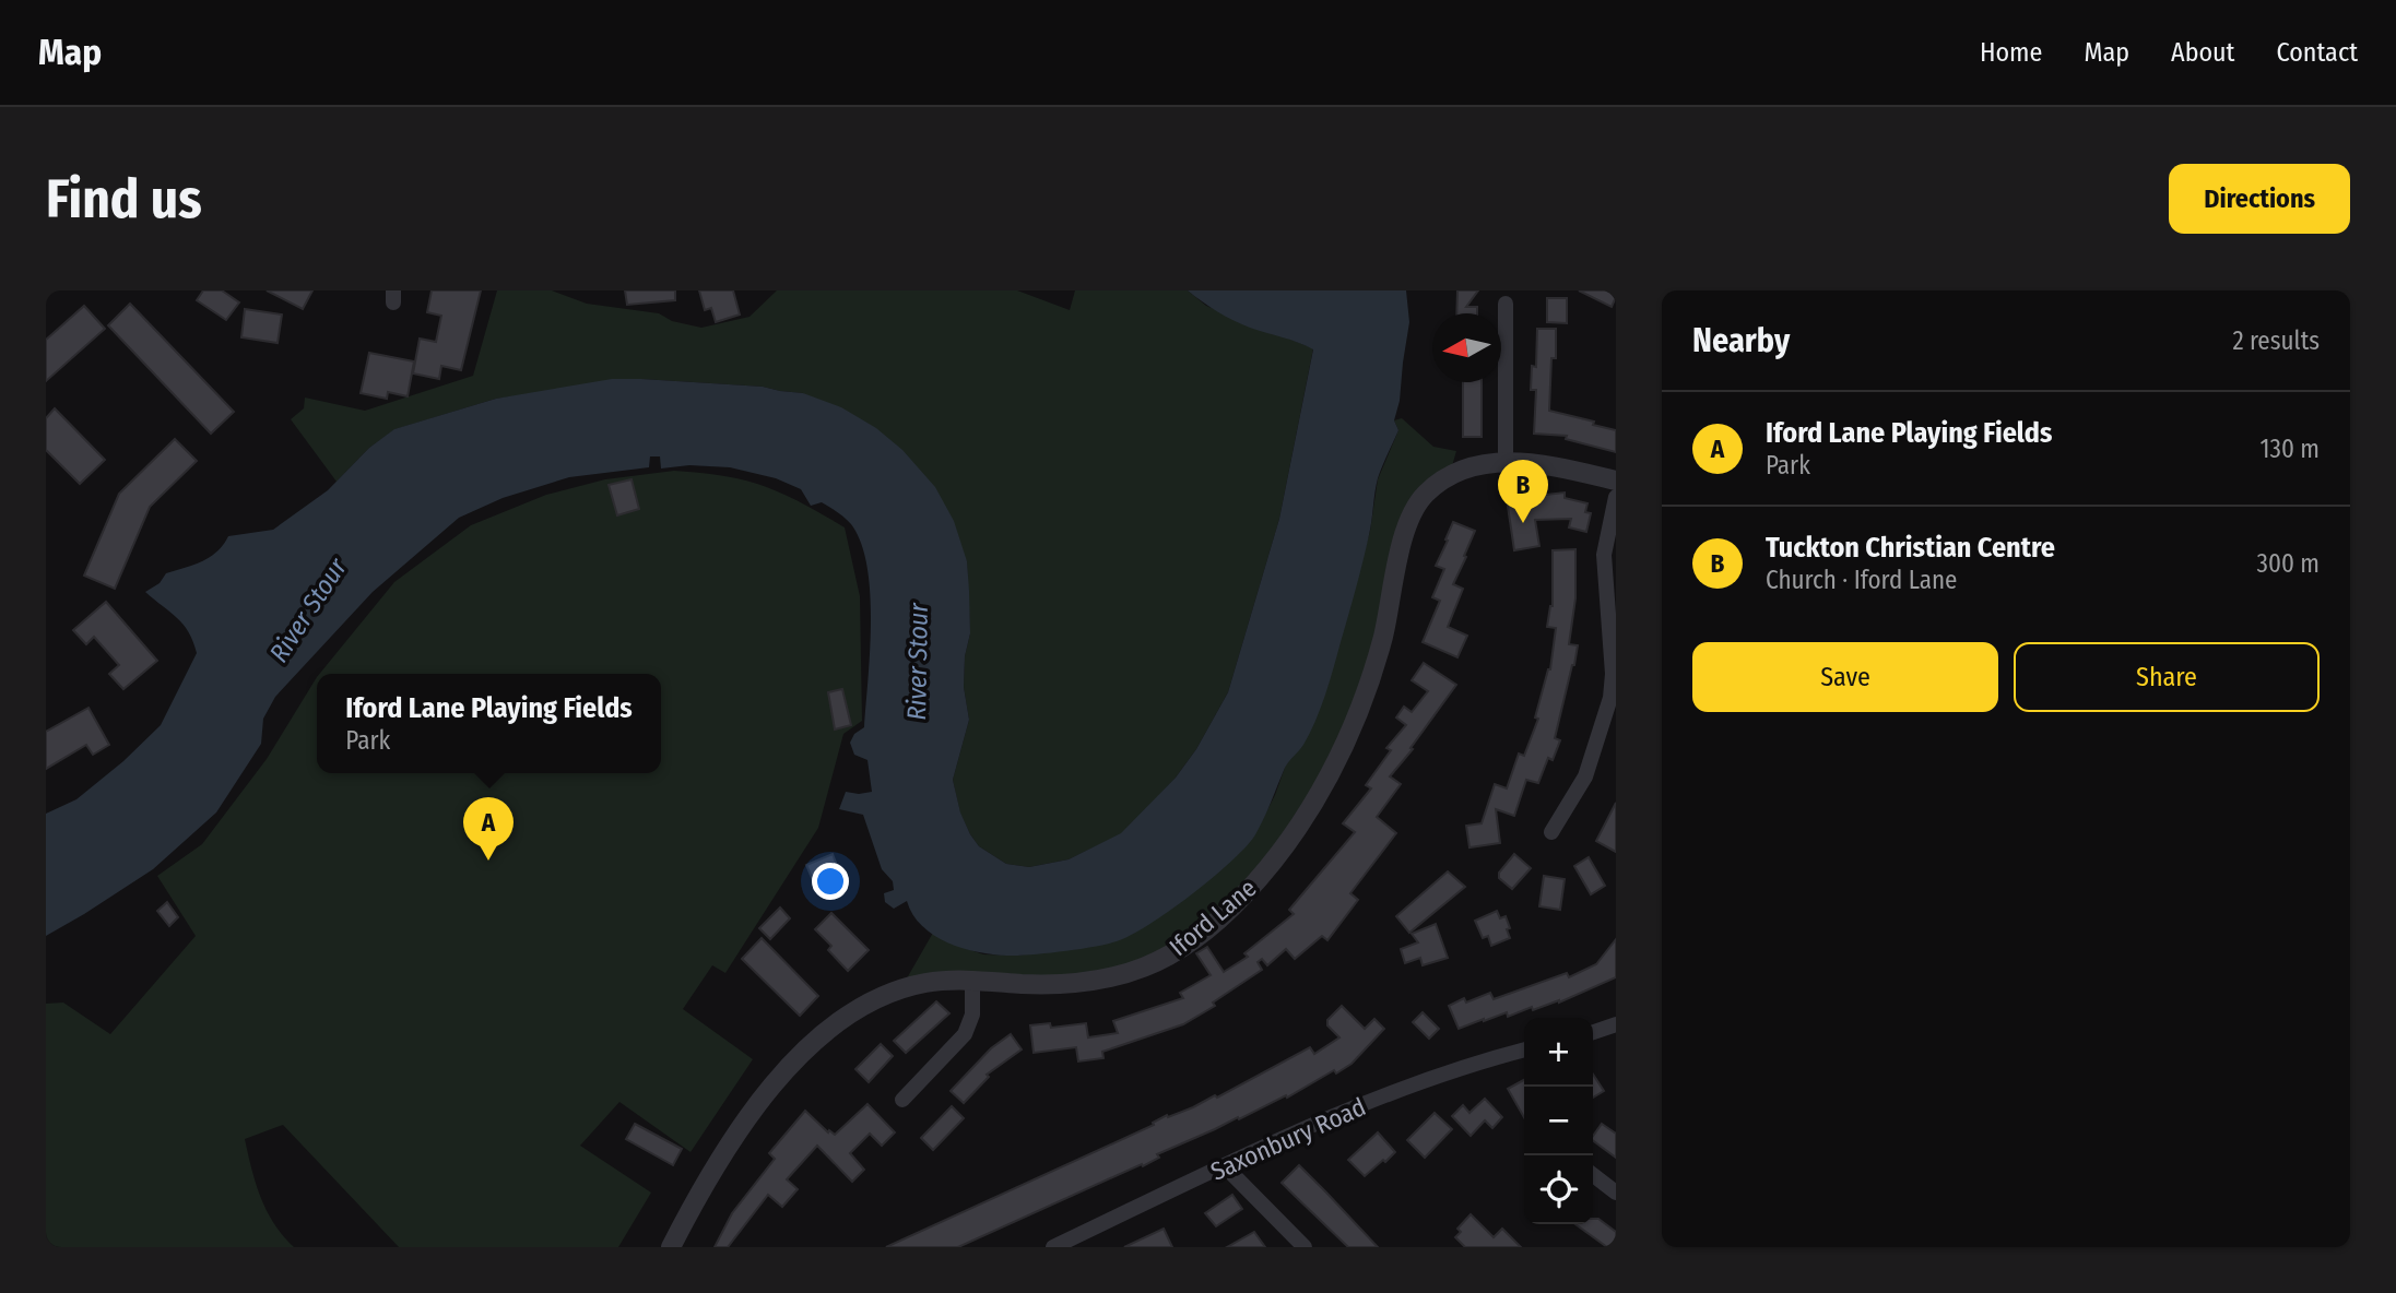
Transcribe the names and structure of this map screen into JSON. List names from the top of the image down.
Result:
{
  "streets": {
    "street": ["Iford Lane", "Saxonbury Road"]
  },
  "water": ["River Stour"],
  "north": "left",
  "page": {
    "header": "Map",
    "nav": [
      "Home",
      "Map",
      "About",
      "Contact"
    ],
    "buttons": [
      "Directions",
      ["Save", "Share"]
    ],
    "title": "Find us",
    "heading": ["Nearby", "2 results"],
    "list": [
      {
        "mark": "A",
        "name": "Iford Lane Playing Fields",
        "note": "Park",
        "value": "130 m"
      },
      {
        "mark": "B",
        "name": "Tuckton Christian Centre",
        "note": "Church · Iford Lane",
        "value": "300 m"
      }
    ],
    "pins": ["B", "A"],
    "popup": ["Iford Lane Playing Fields", "Park"],
    "map_buttons": ["+", "−"]
  }
}
